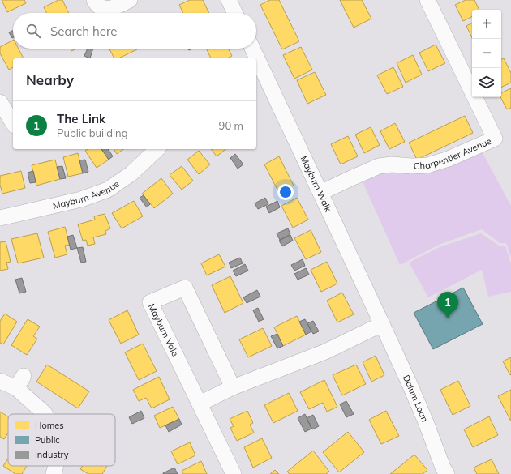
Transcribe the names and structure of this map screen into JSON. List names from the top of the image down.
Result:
{
  "streets": {
    "street": [
      "Charpentier Avenue",
      "Mayburn Walk",
      "Mayburn Avenue",
      "Mayburn Vale",
      "Dalum Loan"
    ]
  },
  "crossings": [
    ["Charpentier Avenue", "Mayburn Walk"],
    ["Mayburn Walk", "Dalum Loan"]
  ],
  "legend": ["Homes", "Public", "Industry"],
  "page": {
    "map_buttons": ["+", "−"],
    "search": "Search here",
    "heading": "Nearby",
    "list": [
      {
        "mark": "1",
        "name": "The Link",
        "note": "Public building",
        "value": "90 m"
      }
    ],
    "pins": "1"
  }
}
